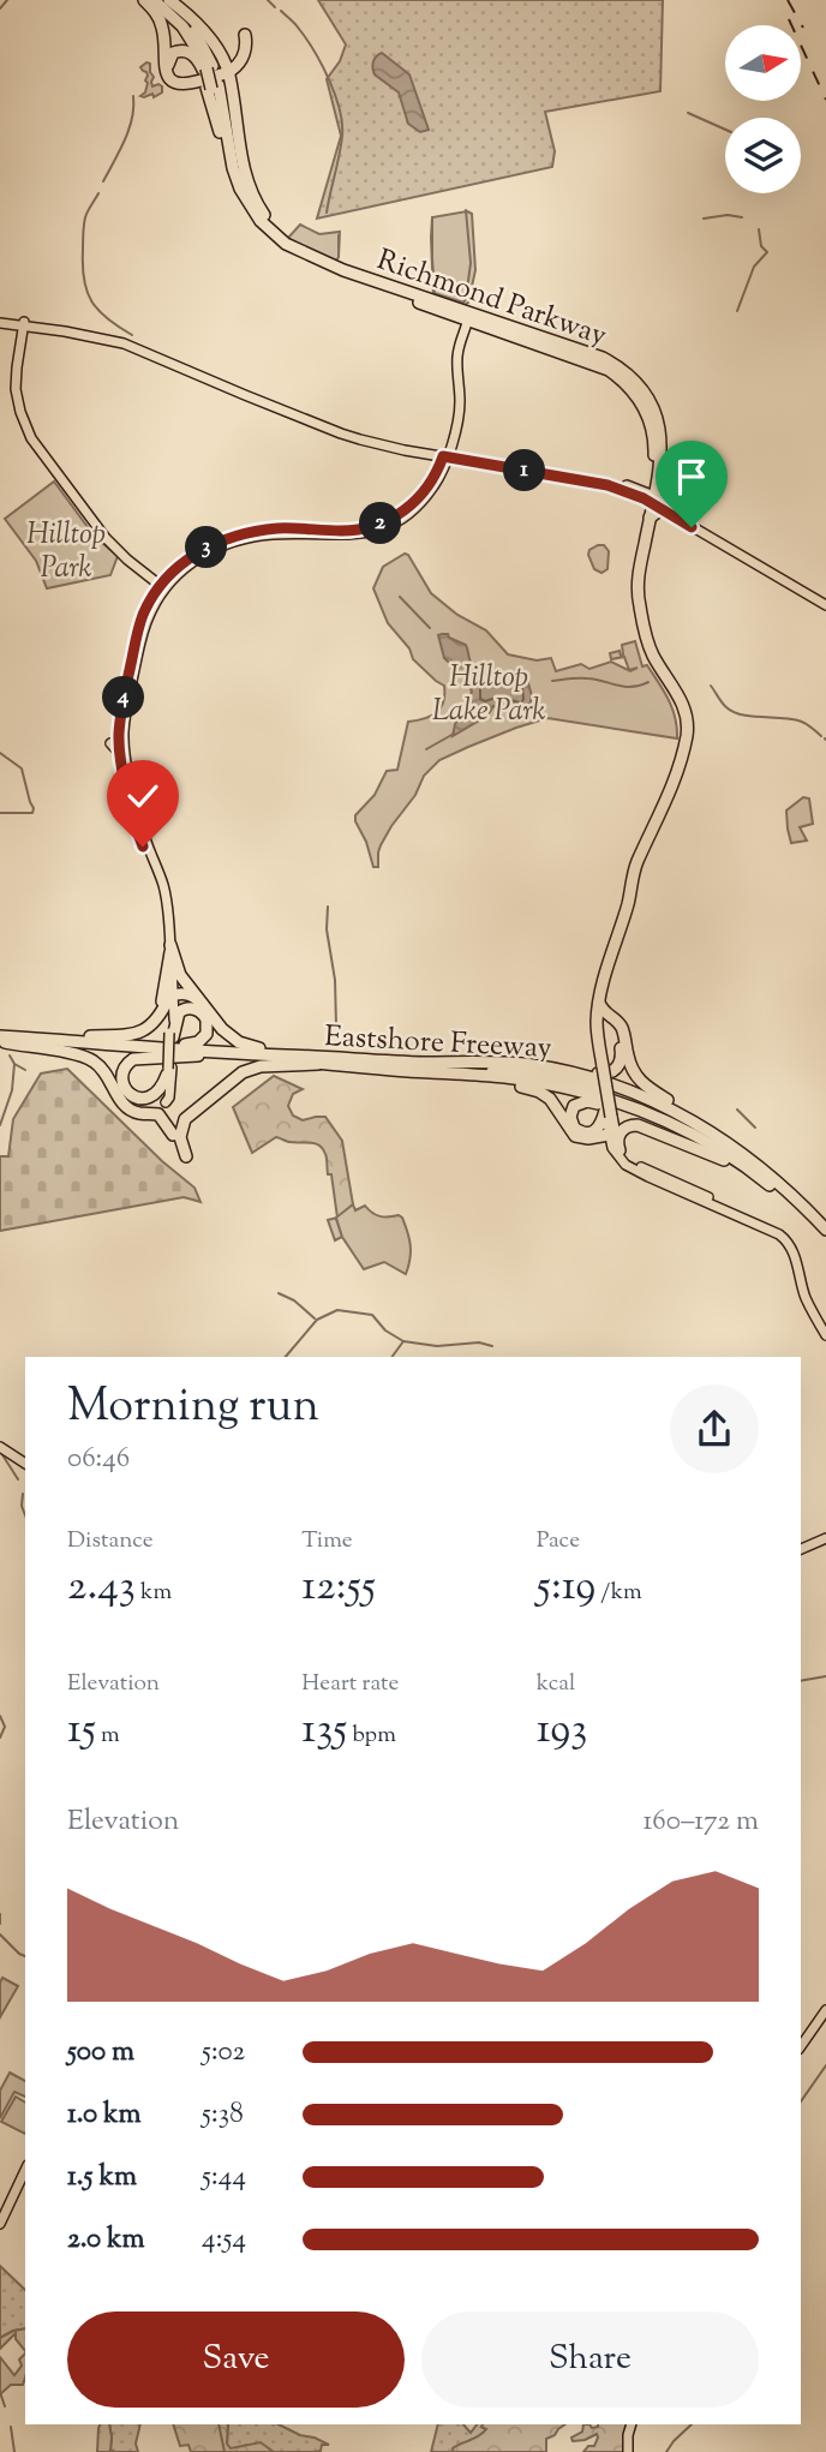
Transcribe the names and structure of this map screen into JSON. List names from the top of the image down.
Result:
{
  "streets": {
    "highway": ["Richmond Parkway", "Eastshore Freeway"]
  },
  "parks": ["Hilltop Park", "Hilltop Lake Park"],
  "north": "right",
  "page": {
    "pins": [
      "1",
      "2",
      "3",
      "4"
    ],
    "heading": ["Morning run", "06:46"],
    "stats": [
      ["Distance", "2.43 km"],
      ["Time", "12:55"],
      ["Pace", "5:19 /km"],
      ["Elevation", "15 m"],
      ["Heart rate", "135 bpm"],
      ["kcal", "193"]
    ],
    "chart": ["Elevation", "160–172 m"],
    "list": [
      {
        "name": "500 m",
        "note": "5:02"
      },
      {
        "name": "1.0 km",
        "note": "5:38"
      },
      {
        "name": "1.5 km",
        "note": "5:44"
      },
      {
        "name": "2.0 km",
        "note": "4:54"
      }
    ],
    "buttons": ["Save", "Share"]
  }
}
